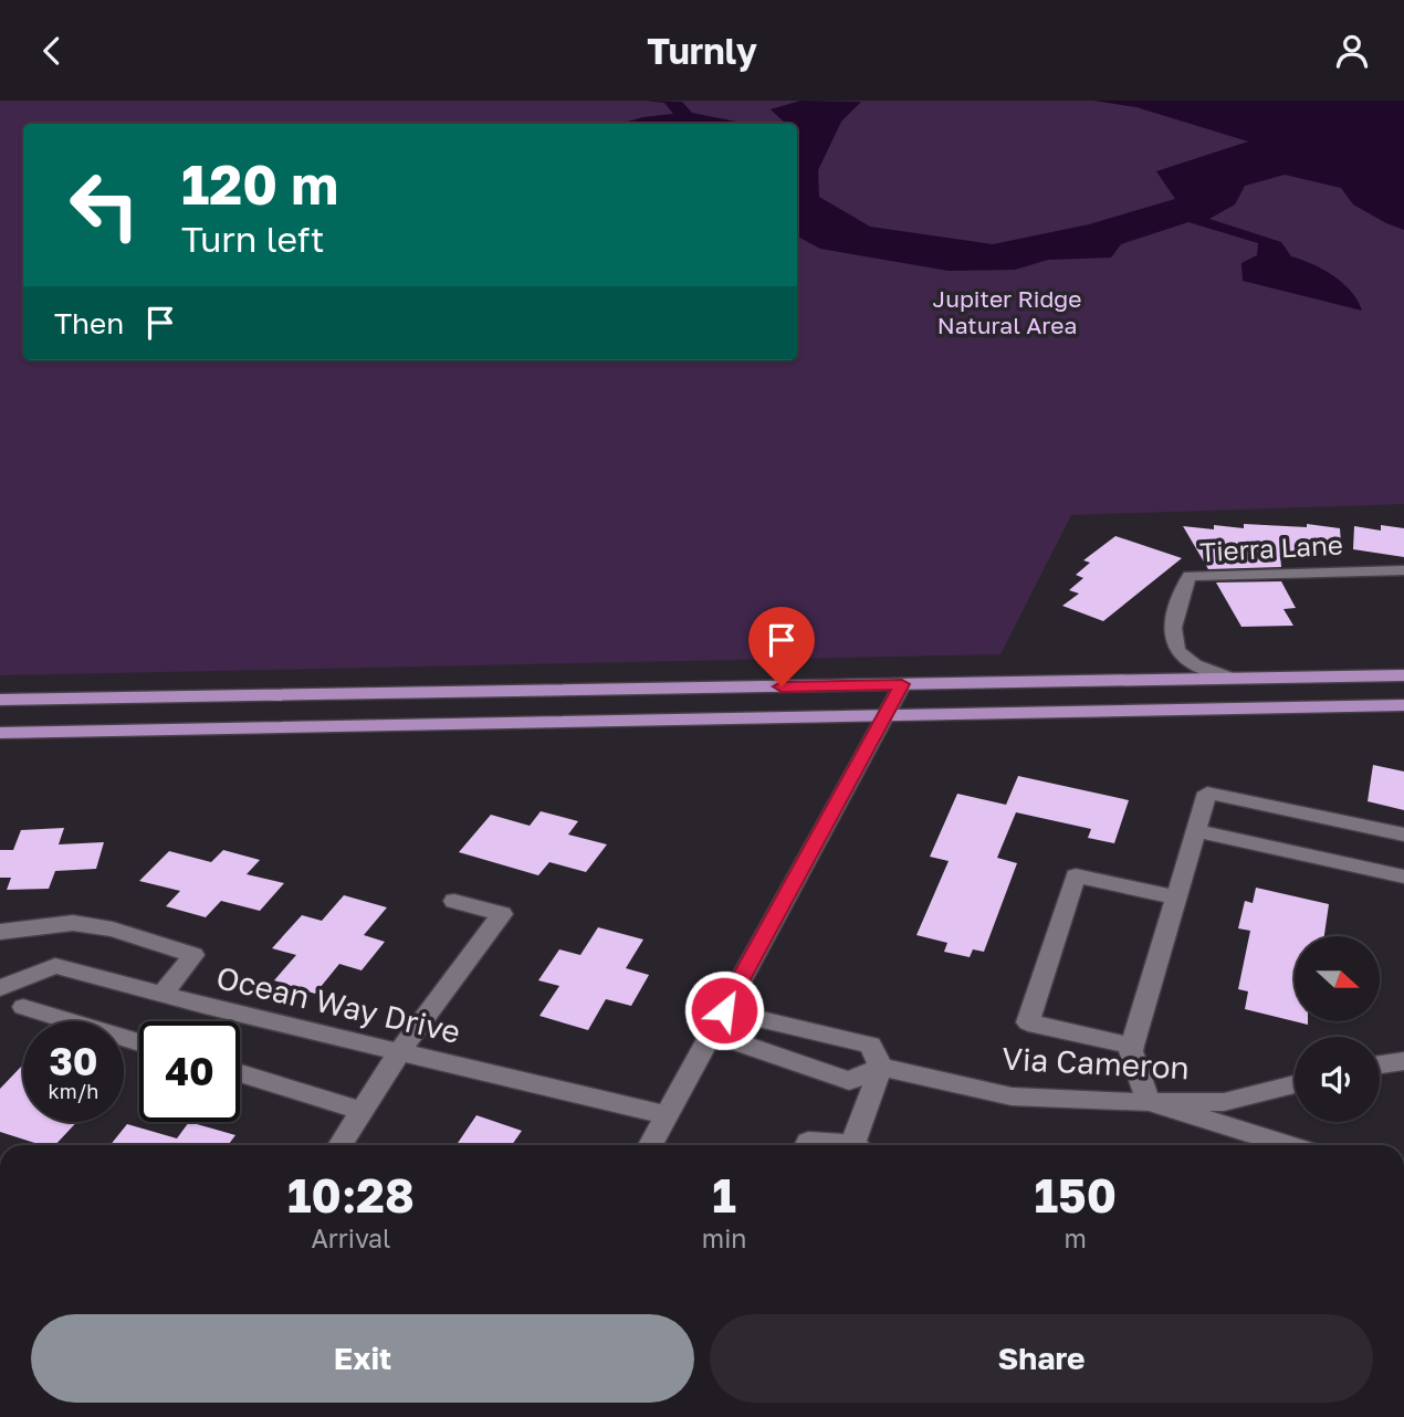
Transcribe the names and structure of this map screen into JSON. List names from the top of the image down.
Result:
{
  "streets": {
    "street": ["Tierra Lane", "Ocean Way Drive", "Via Cameron"]
  },
  "parks": ["Jupiter Ridge Natural Area"],
  "north": "right",
  "page": {
    "header": "Turnly",
    "turn": ["120 m", "Turn left"],
    "then": "Then",
    "speed": "30 km/h",
    "limit": "40",
    "eta": [
      "10:28",
      "Arrival",
      "1",
      "min",
      "150",
      "m"
    ],
    "buttons": ["Exit", "Share"]
  }
}
